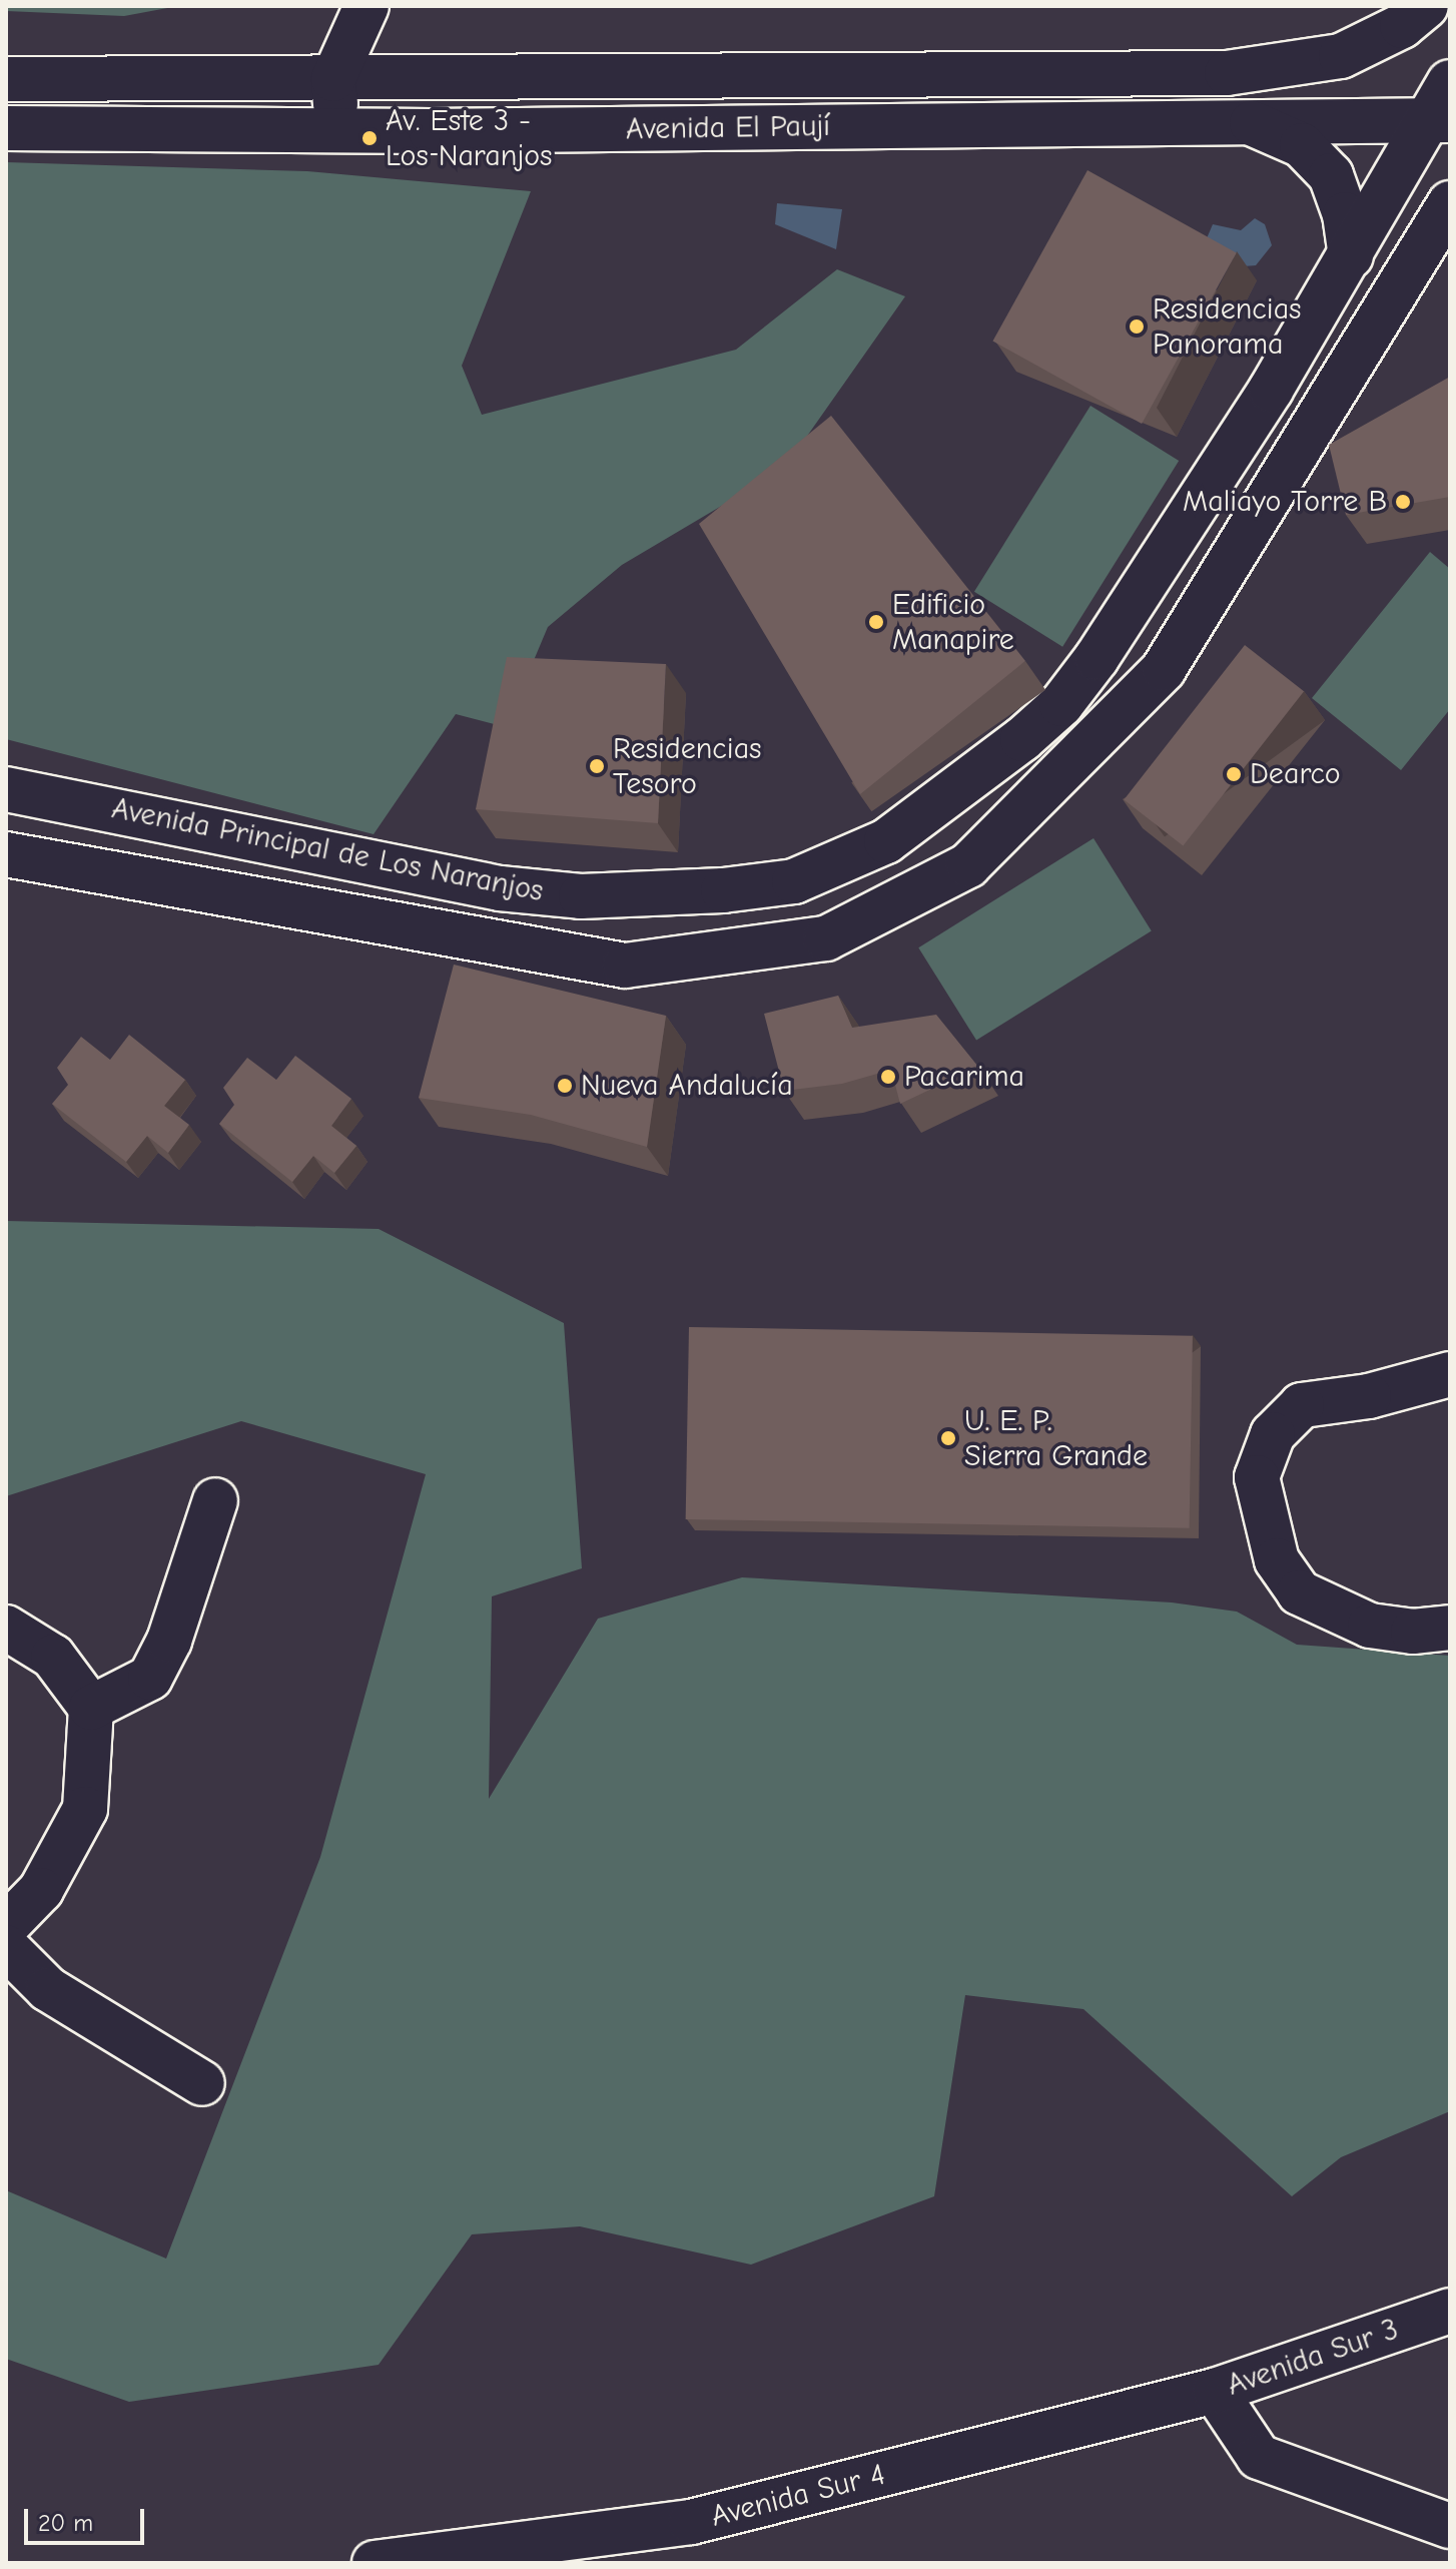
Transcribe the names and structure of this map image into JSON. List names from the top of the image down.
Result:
{
  "streets": {
    "street": [
      "Avenida El Paují",
      "Avenida Principal de Los Naranjos",
      "Avenida Sur 3",
      "Avenida Sur 4"
    ]
  },
  "crossings": [
    ["Avenida El Paují", "Avenida Principal de Los Naranjos"],
    ["Avenida Sur 3", "Avenida Sur 4"]
  ],
  "places": [
    "Av. Este 3 - Los Naranjos",
    "Residencias Panorama",
    "Maliayo Torre B",
    "Edificio Manapire",
    "Residencias Tesoro",
    "Dearco",
    "Pacarima",
    "Nueva Andalucía",
    "U. E. P. Sierra Grande"
  ],
  "scale_bar": "20 m"
}
